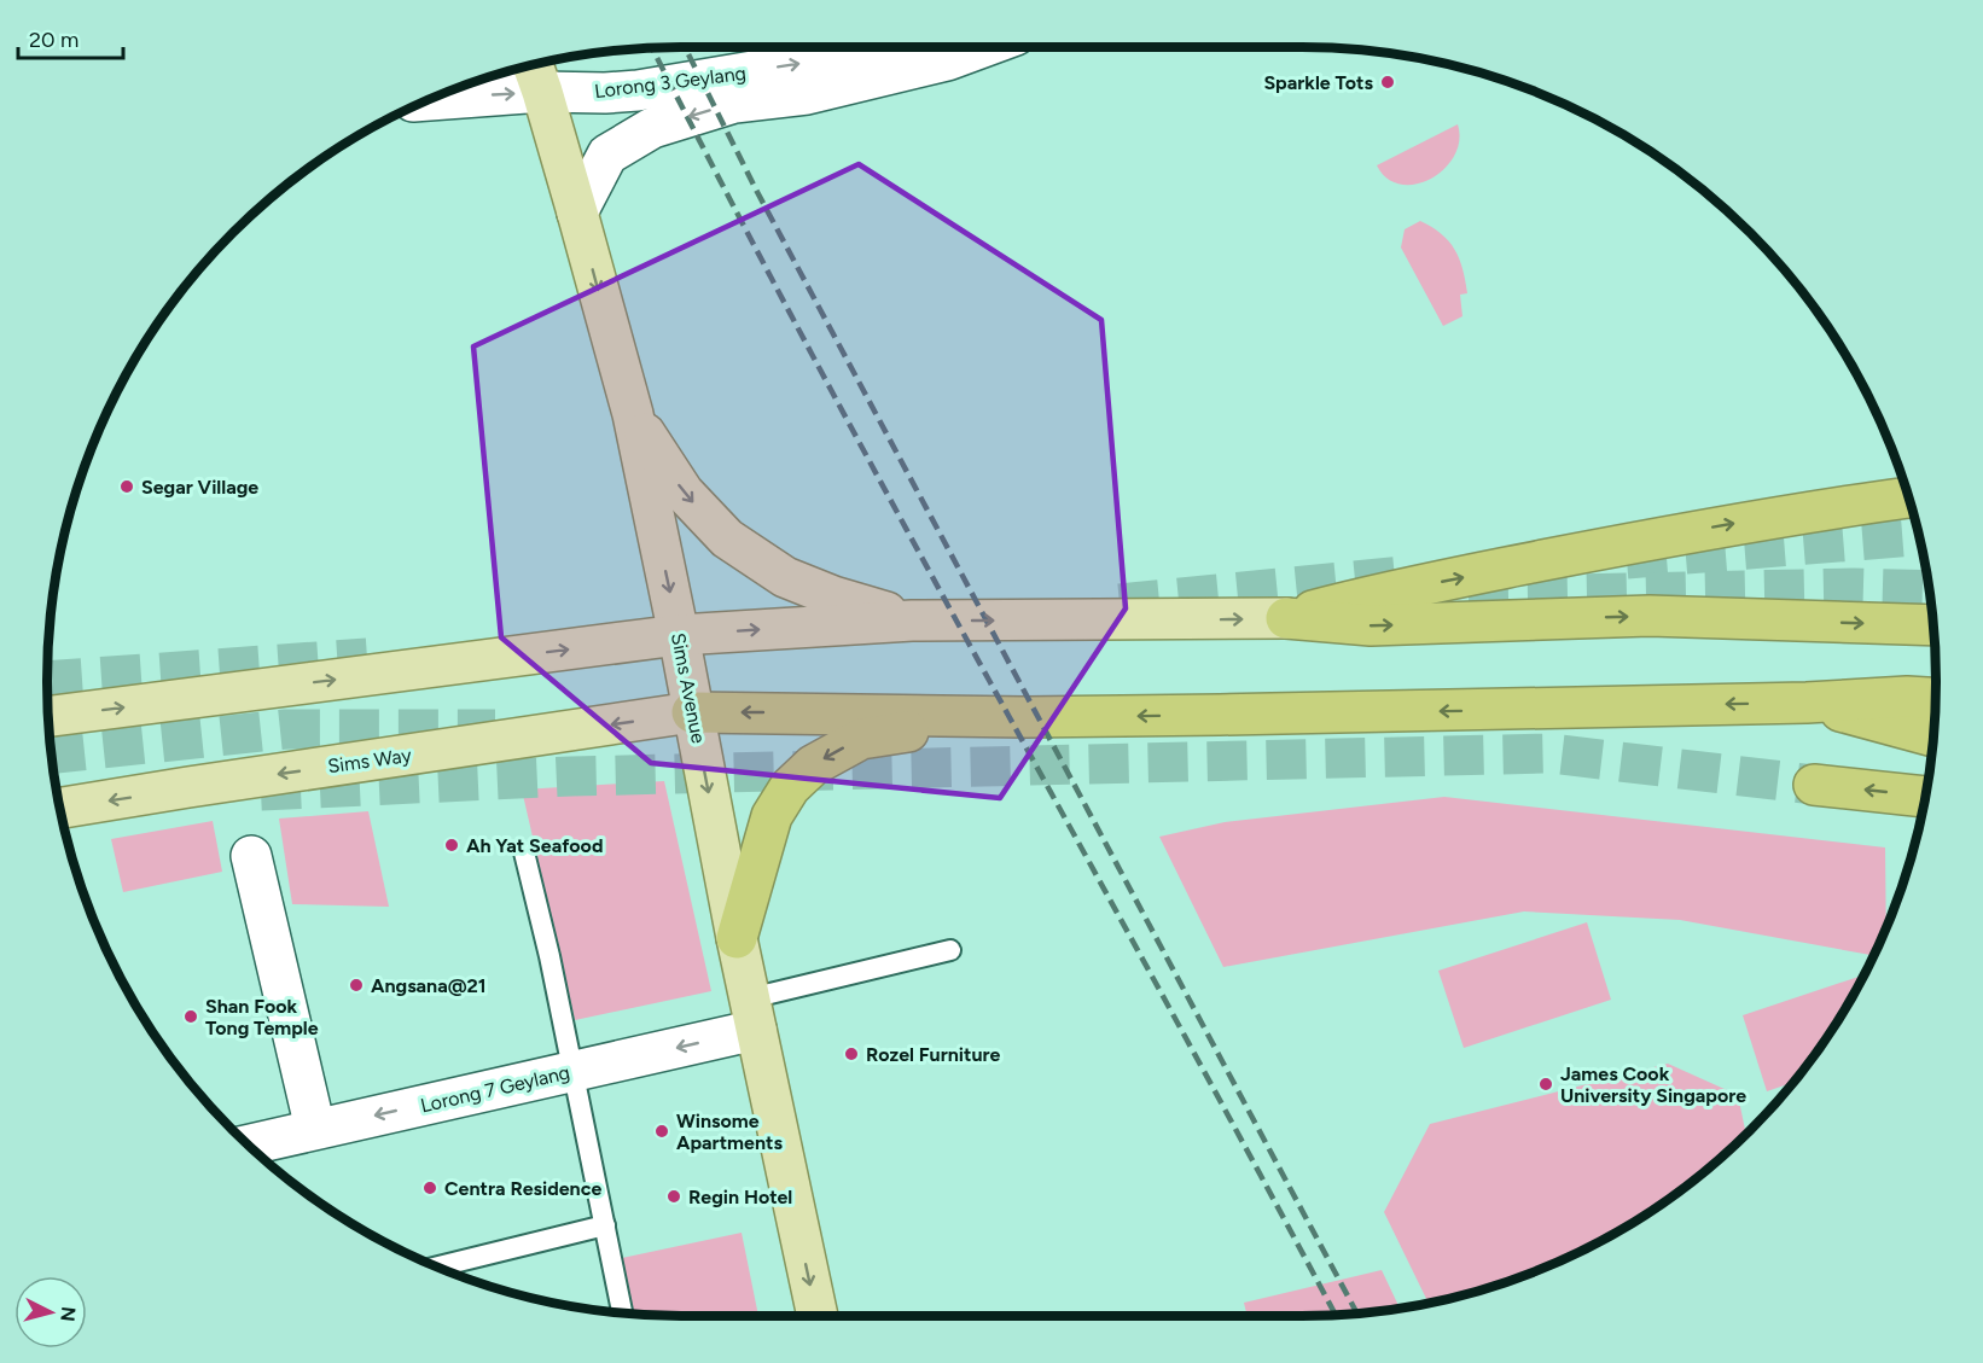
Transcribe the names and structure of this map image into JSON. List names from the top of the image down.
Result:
{
  "streets": {
    "main road": ["Sims Avenue", "Sims Way"],
    "street": ["Lorong 3 Geylang", "Lorong 7 Geylang"]
  },
  "crossings": [
    ["Lorong 3 Geylang", "Sims Avenue"],
    ["Sims Avenue", "Sims Way"],
    ["Sims Avenue", "Lorong 7 Geylang"]
  ],
  "one_way": ["Sims Avenue", "Lorong 7 Geylang"],
  "places": [
    "Sparkle Tots",
    "Segar Village",
    "Ah Yat Seafood",
    "Angsana@21",
    "Shan Fook Tong Temple",
    "Rozel Furniture",
    "James Cook University Singapore",
    "Winsome Apartments",
    "Centra Residence",
    "Regin Hotel"
  ],
  "scale_bar": "20 m",
  "north": "right"
}
